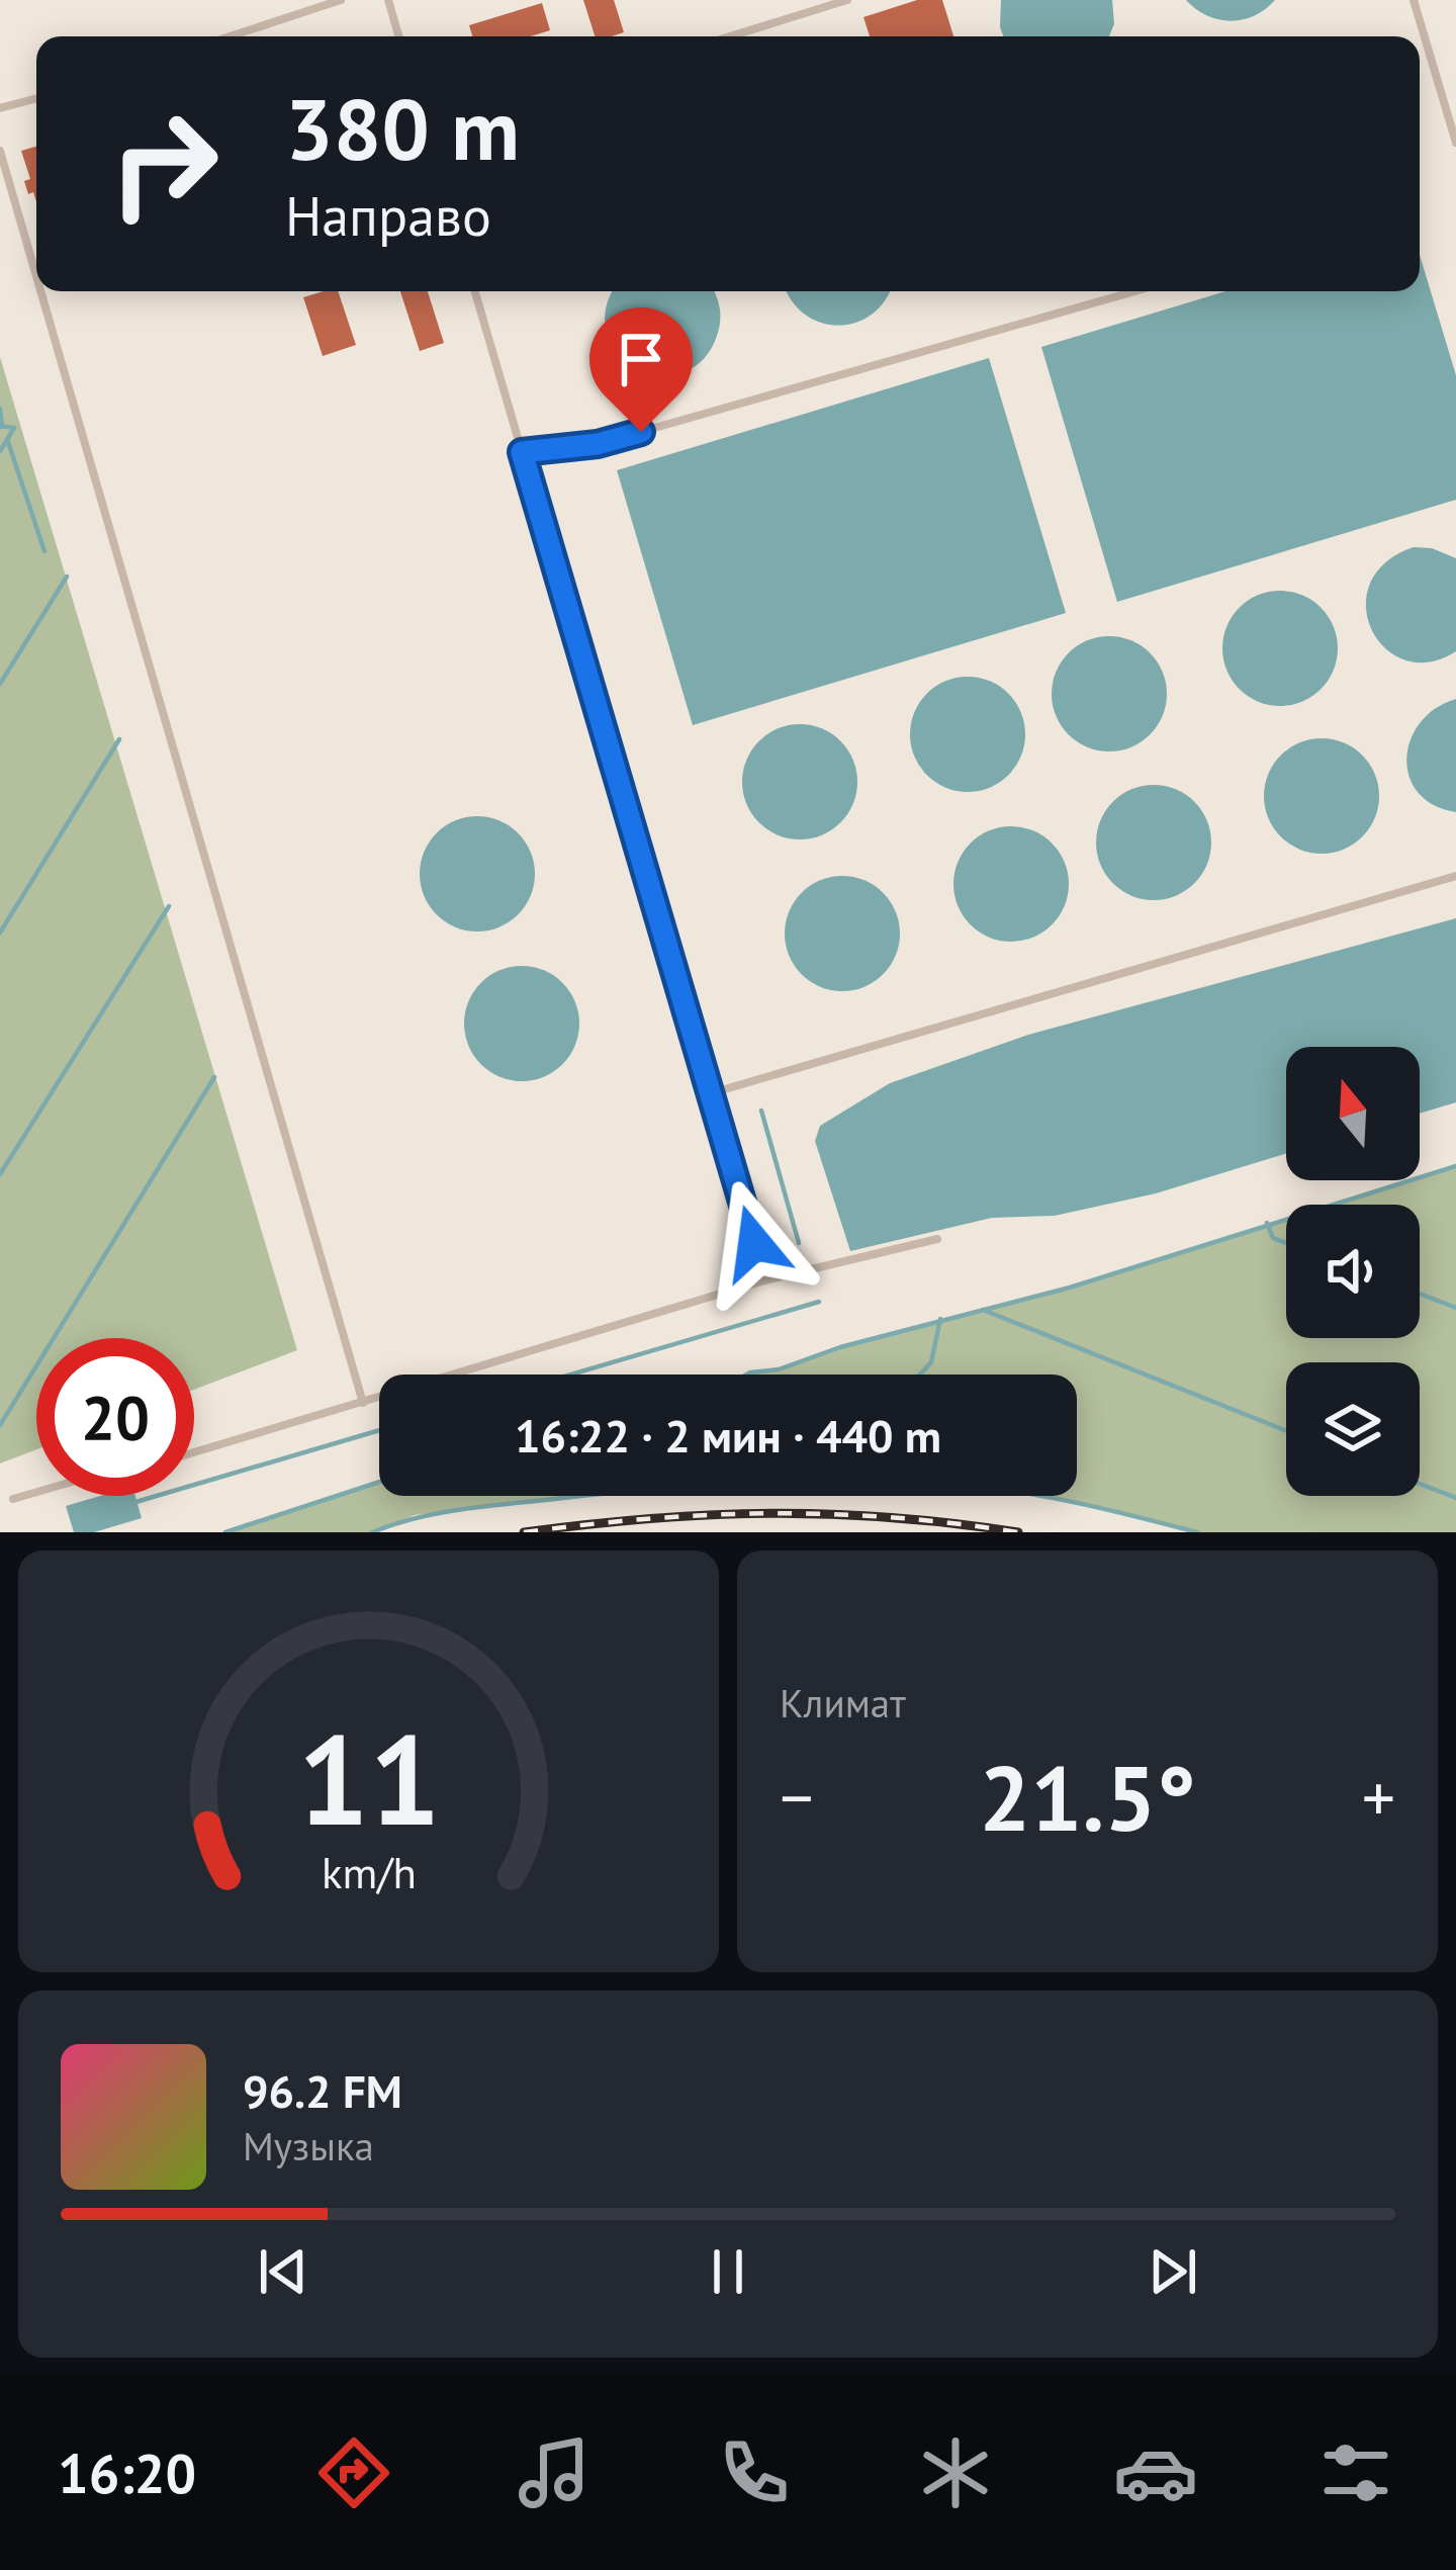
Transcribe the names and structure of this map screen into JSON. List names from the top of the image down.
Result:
{
  "north": "top",
  "page": {
    "turn": ["380 m", "Направо"],
    "limit": "20",
    "trip": "16:22 · 2 мин · 440 m",
    "tile": "Климат",
    "heat": ["−", "21.5°", "+"],
    "song": ["96.2 FM", "Музыка"],
    "tabs": "16:20",
    "gauge": ["11", "km/h"]
  }
}
